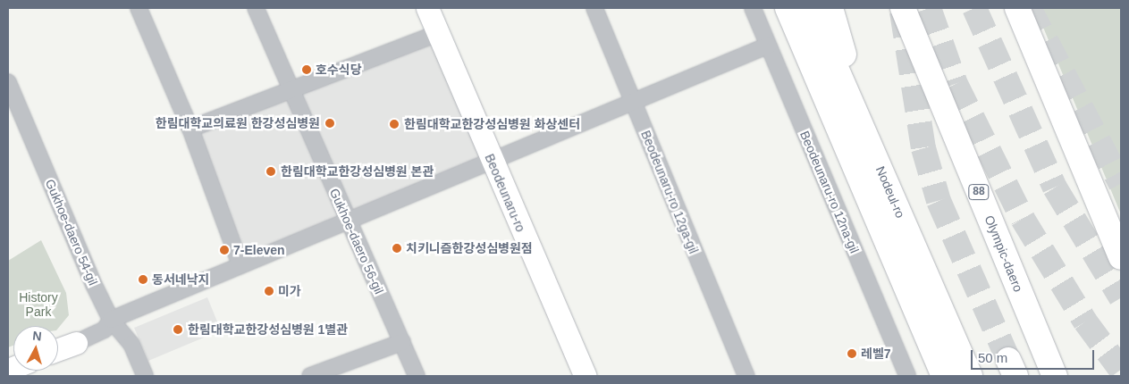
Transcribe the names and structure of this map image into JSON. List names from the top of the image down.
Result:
{
  "streets": {
    "main road": [
      "Nodeul-ro",
      "88",
      "Beodeunaru-ro",
      "Olympic-daero"
    ],
    "street": [
      "Beodeunaru-ro 12ga-gil",
      "Beodeunaru-ro 12na-gil",
      "Gukhoe-daero 54-gil",
      "Gukhoe-daero 56-gil"
    ]
  },
  "parks": ["History Park"],
  "places": [
    "호수식당",
    "한림대학교의료원 한강성심병원",
    "한림대학교한강성심병원 화상센터",
    "한림대학교한강성심병원 본관",
    "치키니즘한강성심병원점",
    "7-Eleven",
    "동서네낙지",
    "미가",
    "한림대학교한강성심병원 1별관",
    "레벨7"
  ],
  "scale_bar": "50 m",
  "north": "top"
}
